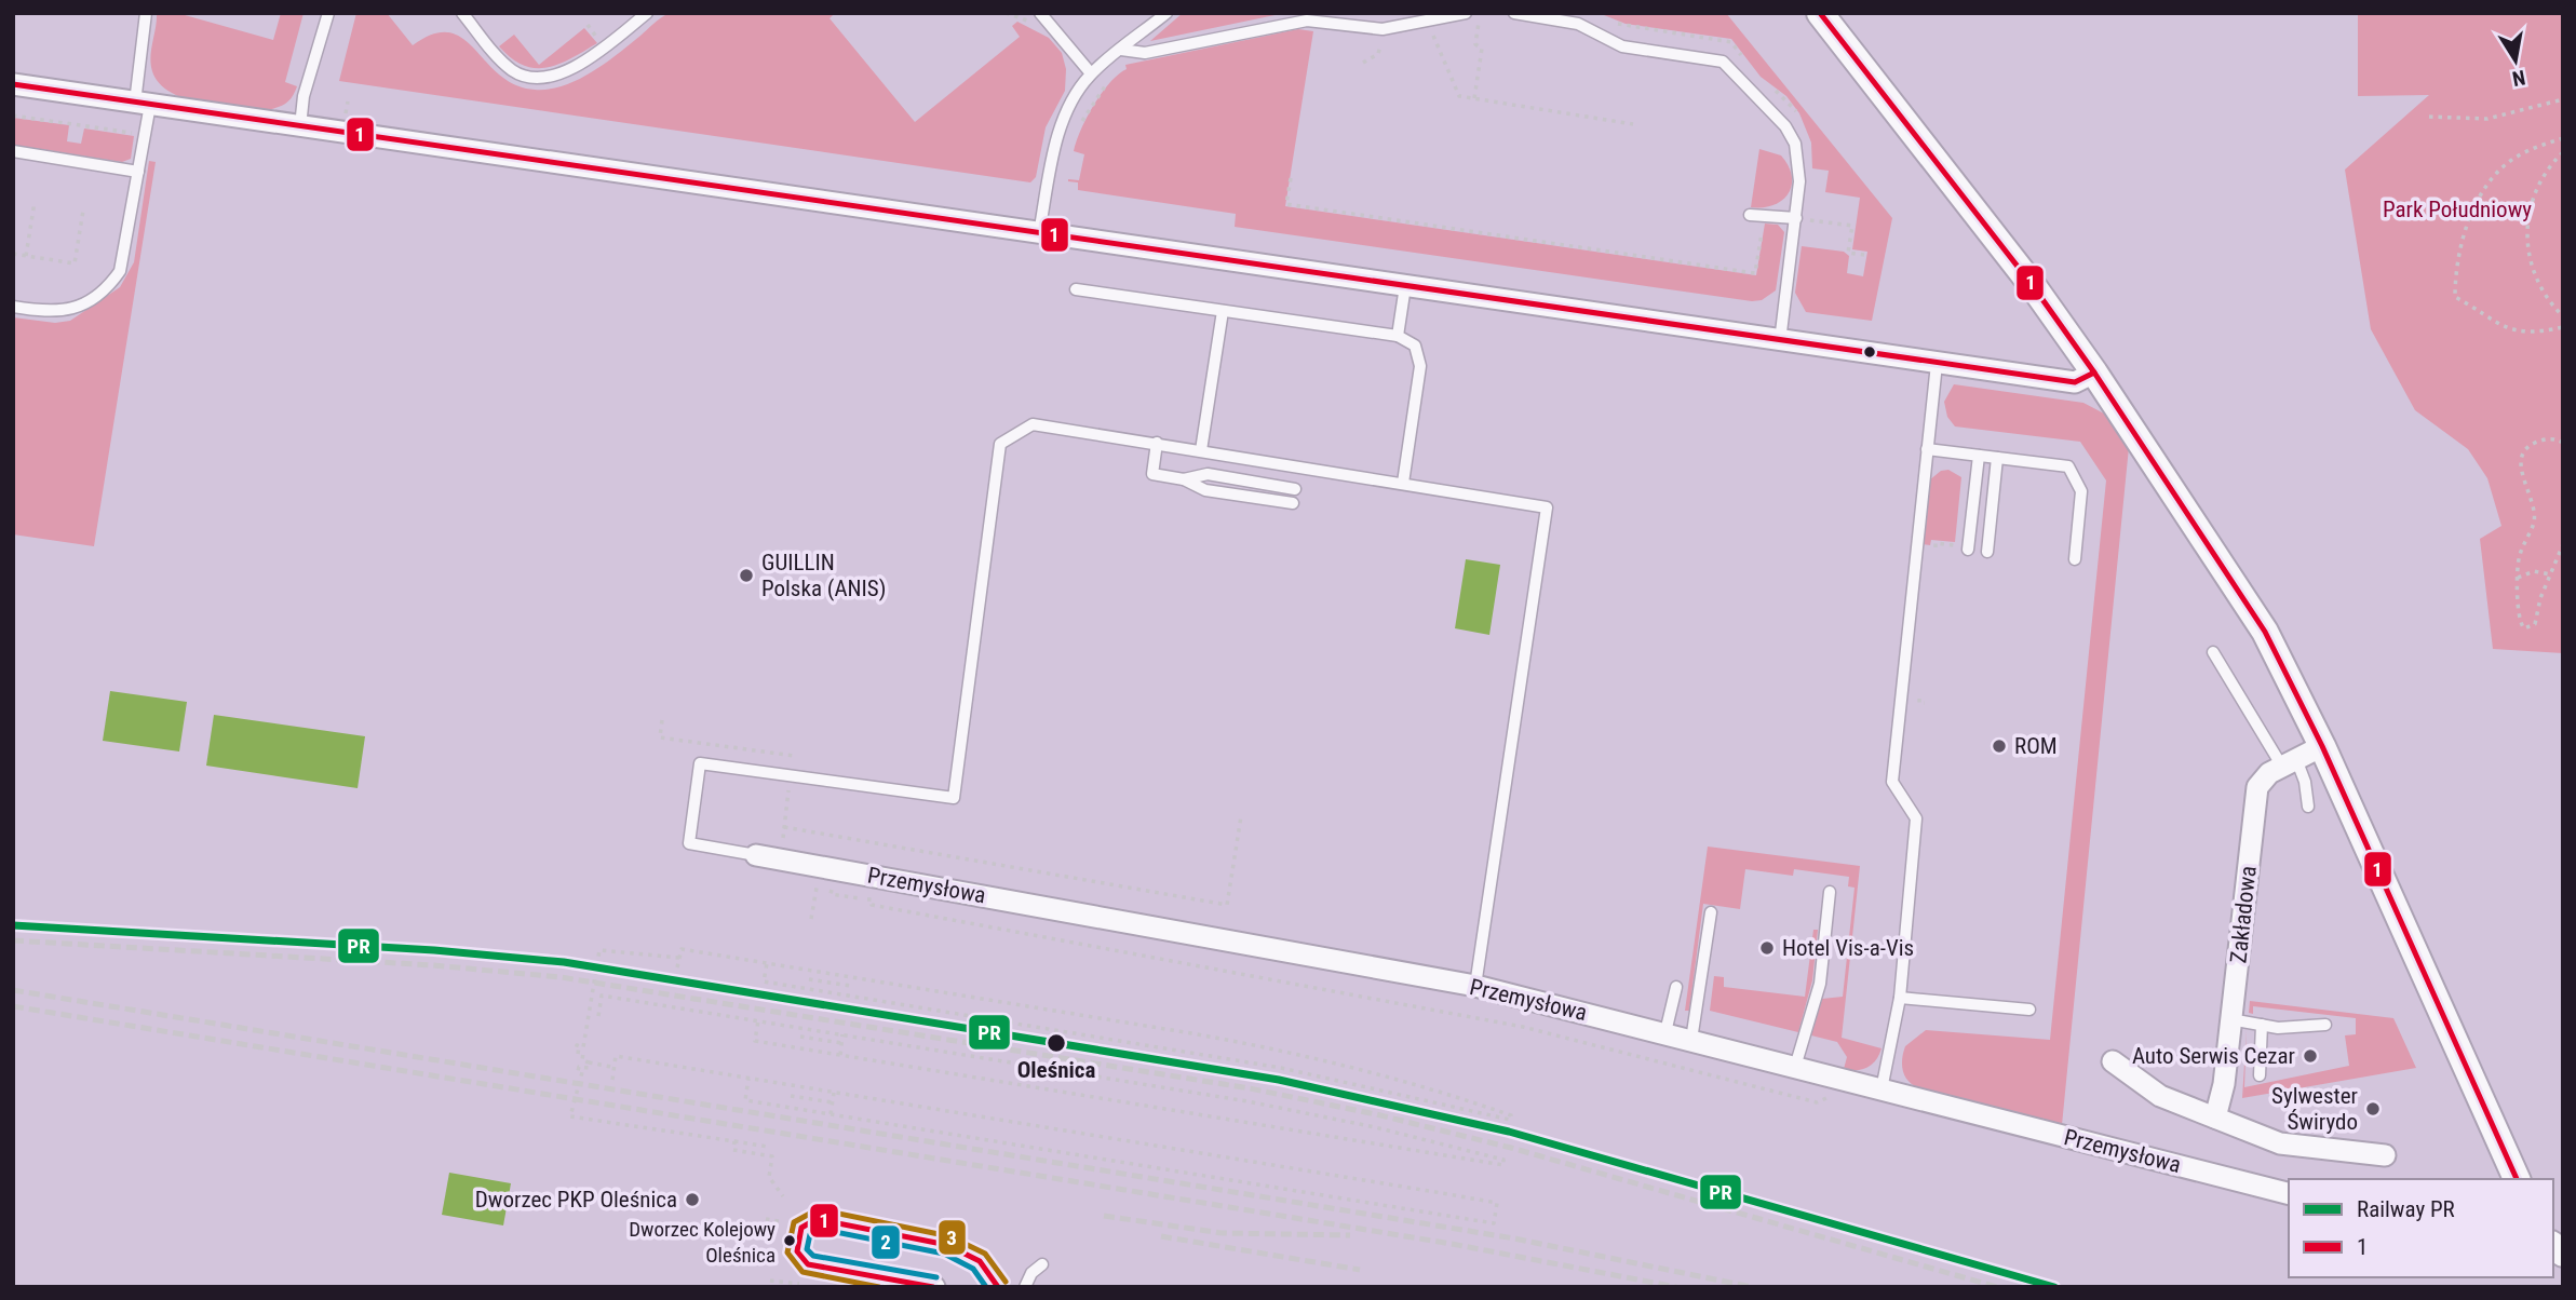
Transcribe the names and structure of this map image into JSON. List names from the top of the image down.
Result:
{
  "streets": {
    "street": ["Przemysłowa", "Zakładowa"]
  },
  "parks": ["Park Południowy"],
  "places": [
    "GUILLIN Polska (ANIS)",
    "ROM",
    "Hotel Vis-a-Vis",
    "Oleśnica",
    "Auto Serwis Cezar",
    "Sylwester Świrydo",
    "Dworzec PKP Oleśnica",
    "Dworzec Kolejowy Oleśnica"
  ],
  "lines": [
    "transit line 1",
    "rail line PR",
    "transit line 3",
    "transit line 2"
  ],
  "legend": ["Railway PR", "1"],
  "north": "bottom"
}
